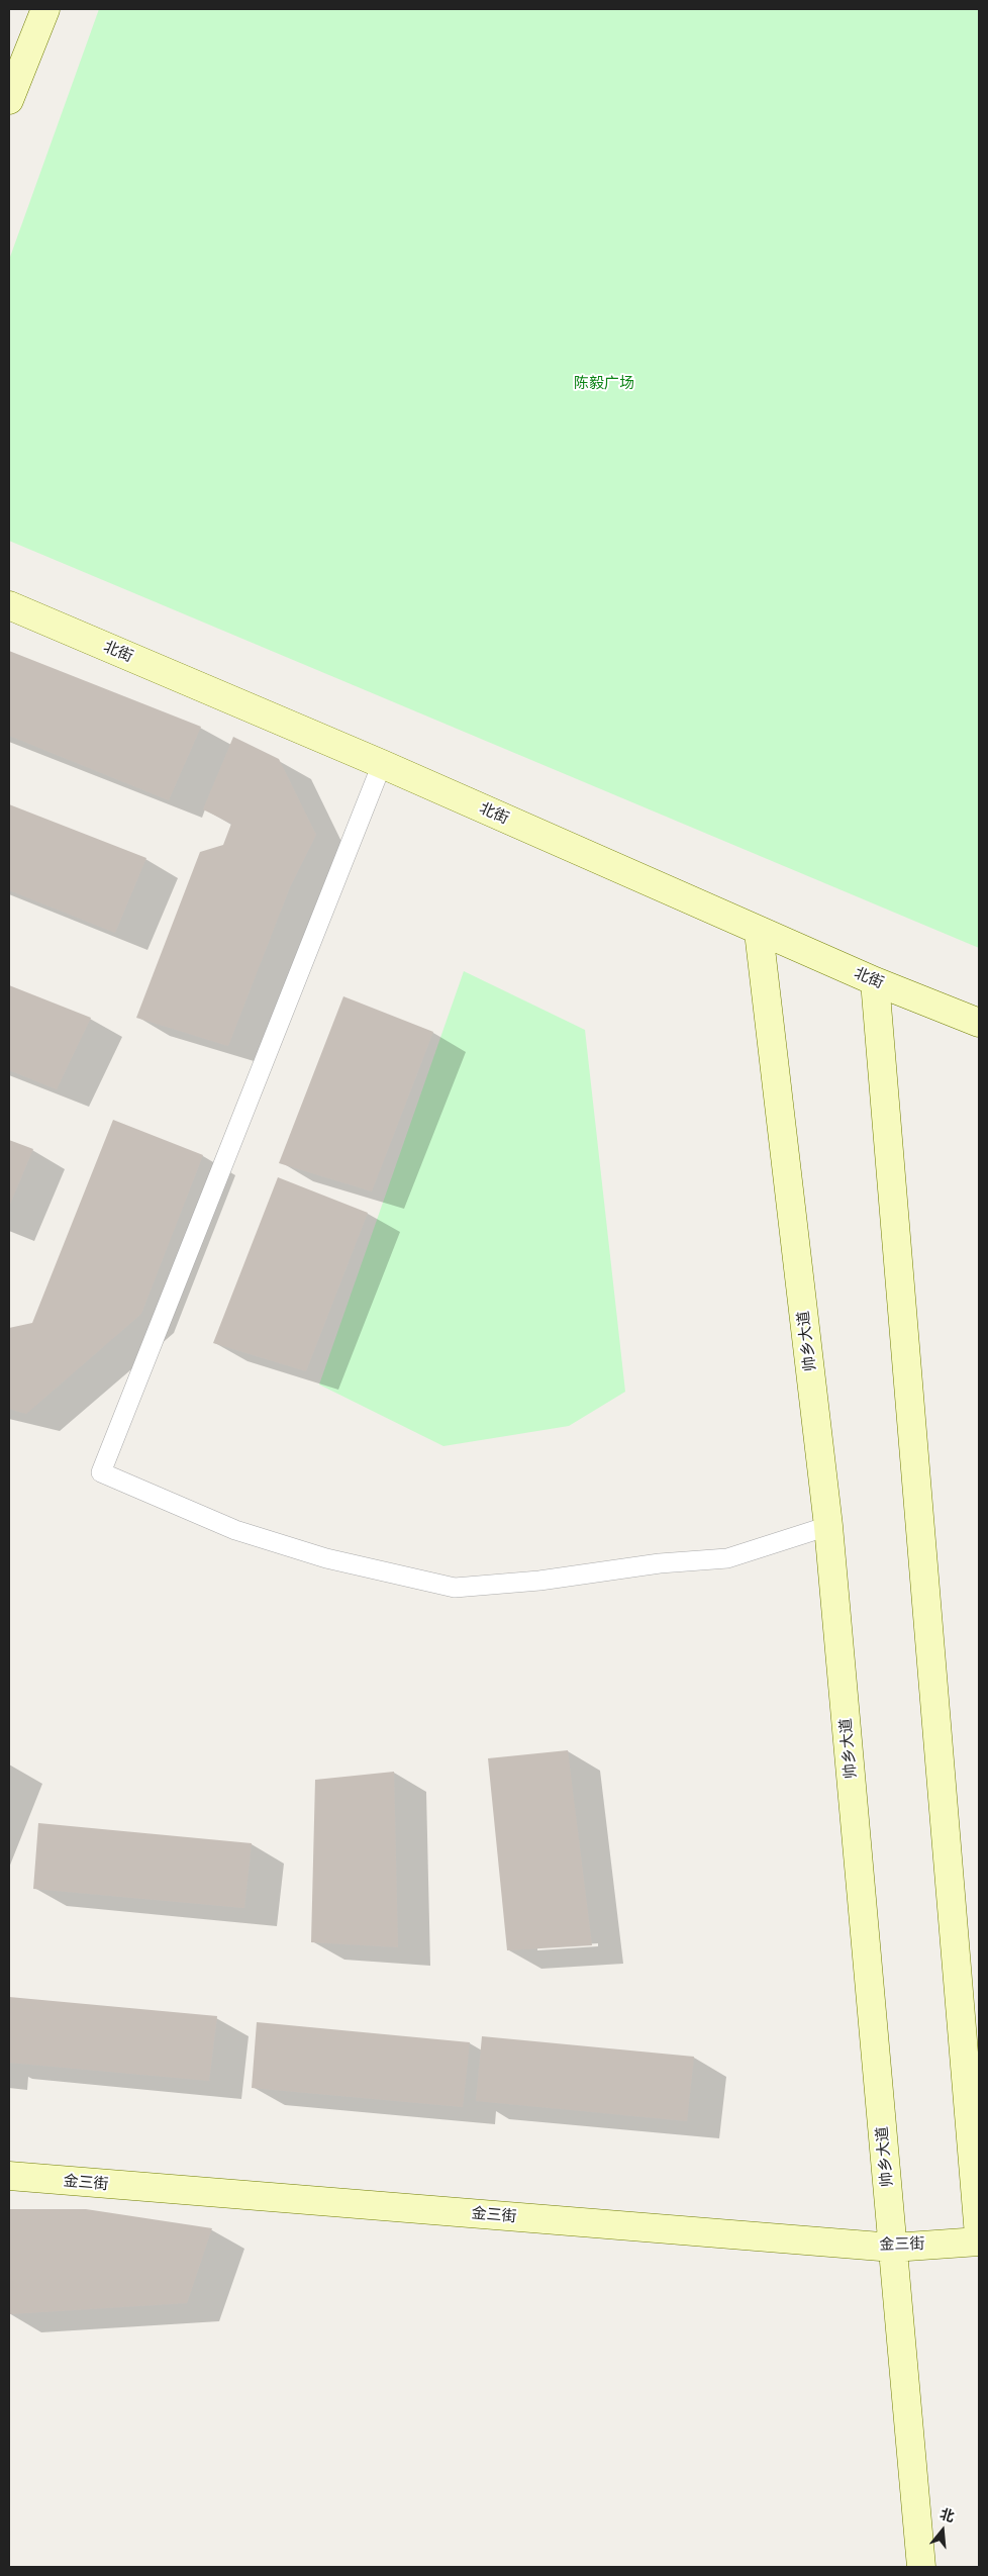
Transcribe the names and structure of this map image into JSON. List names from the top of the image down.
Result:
{
  "streets": {
    "main road": ["北街", "帅乡大道", "金三街"]
  },
  "crossings": [
    ["北街", "帅乡大道"],
    ["帅乡大道", "金三街"]
  ],
  "parks": ["陈毅广场"],
  "north": "top"
}
